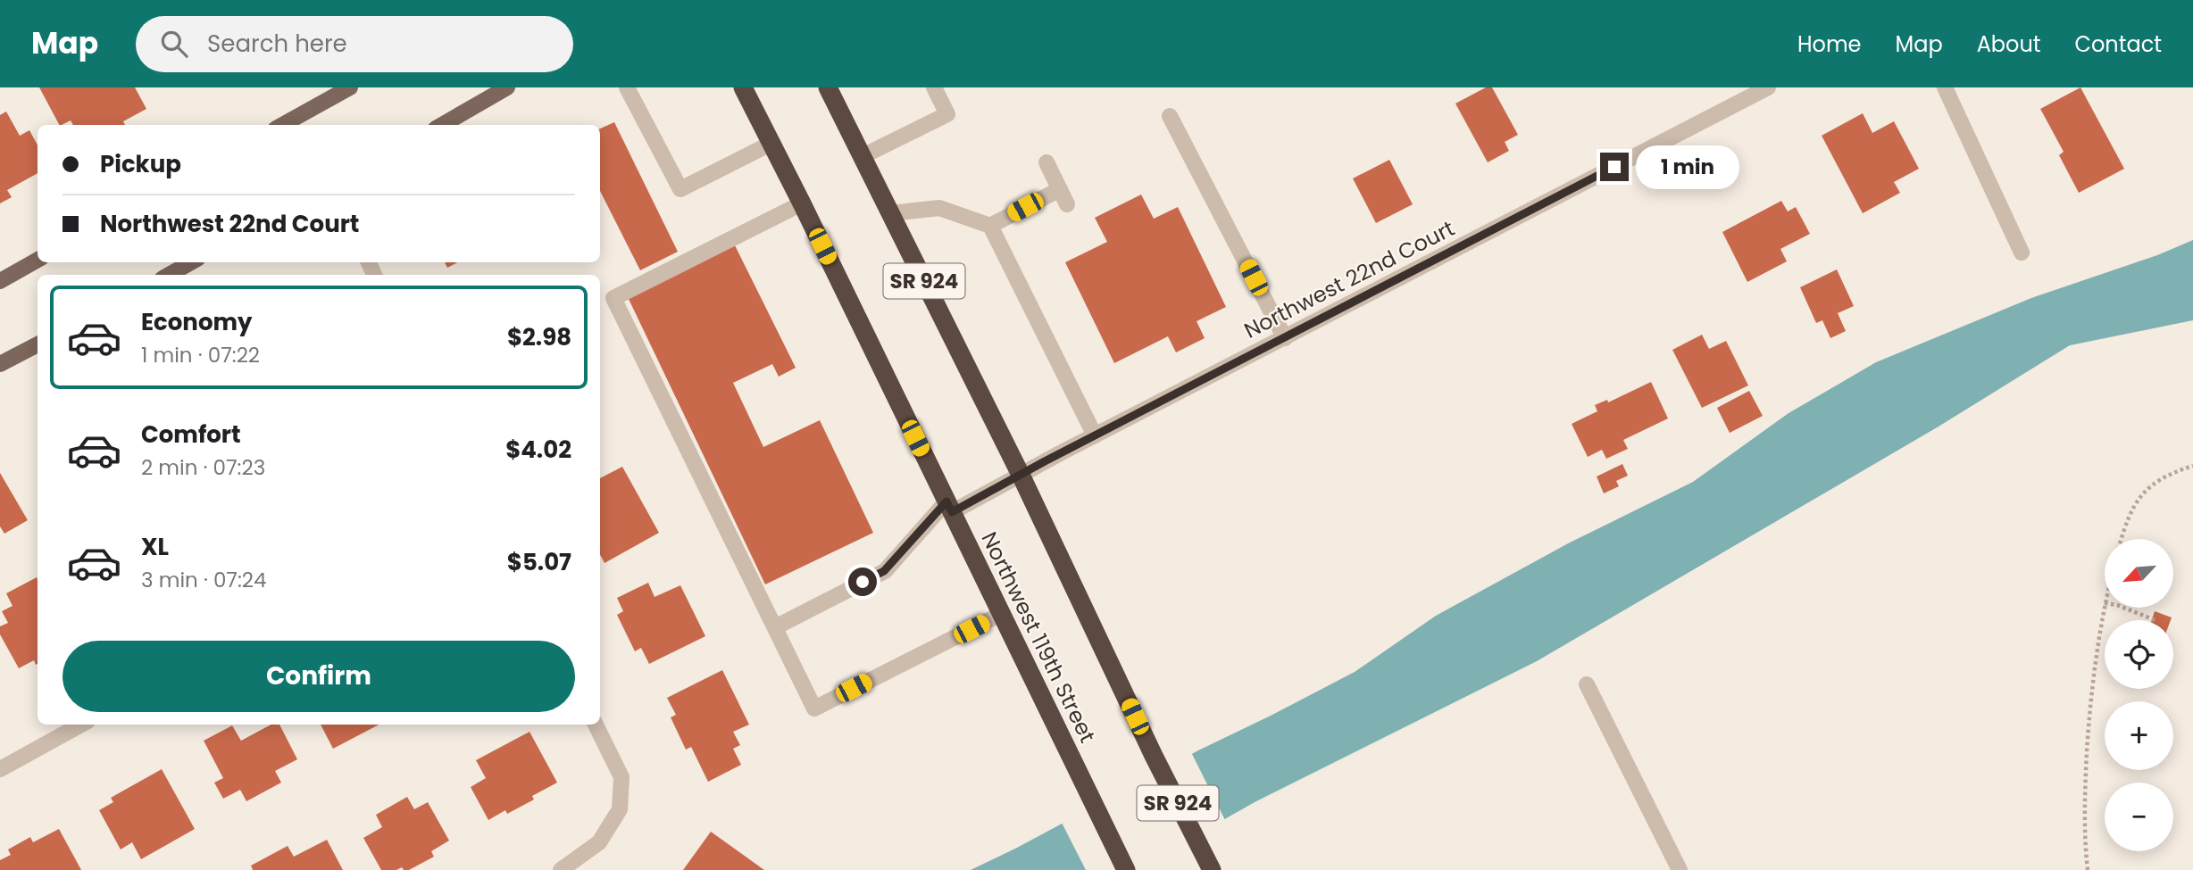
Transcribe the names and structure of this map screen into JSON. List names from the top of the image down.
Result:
{
  "streets": {
    "highway": ["SR 924", "Northwest 119th Street"],
    "street": ["Northwest 22nd Court"]
  },
  "crossings": [
    ["Northwest 22nd Court", "SR 924"],
    ["Northwest 22nd Court", "Northwest 119th Street"]
  ],
  "north": "bottom left",
  "page": {
    "header": "Map",
    "search": "Search here",
    "nav": [
      "Home",
      "Map",
      "About",
      "Contact"
    ],
    "banner": ["Pickup", "Northwest 22nd Court"],
    "bubble": "1 min",
    "list": [
      {
        "name": "Economy",
        "note": "1 min · 07:22",
        "value": "$2.98"
      },
      {
        "name": "Comfort",
        "note": "2 min · 07:23",
        "value": "$4.02"
      },
      {
        "name": "XL",
        "note": "3 min · 07:24",
        "value": "$5.07"
      }
    ],
    "map_buttons": ["+", "−"],
    "buttons": "Confirm"
  }
}
